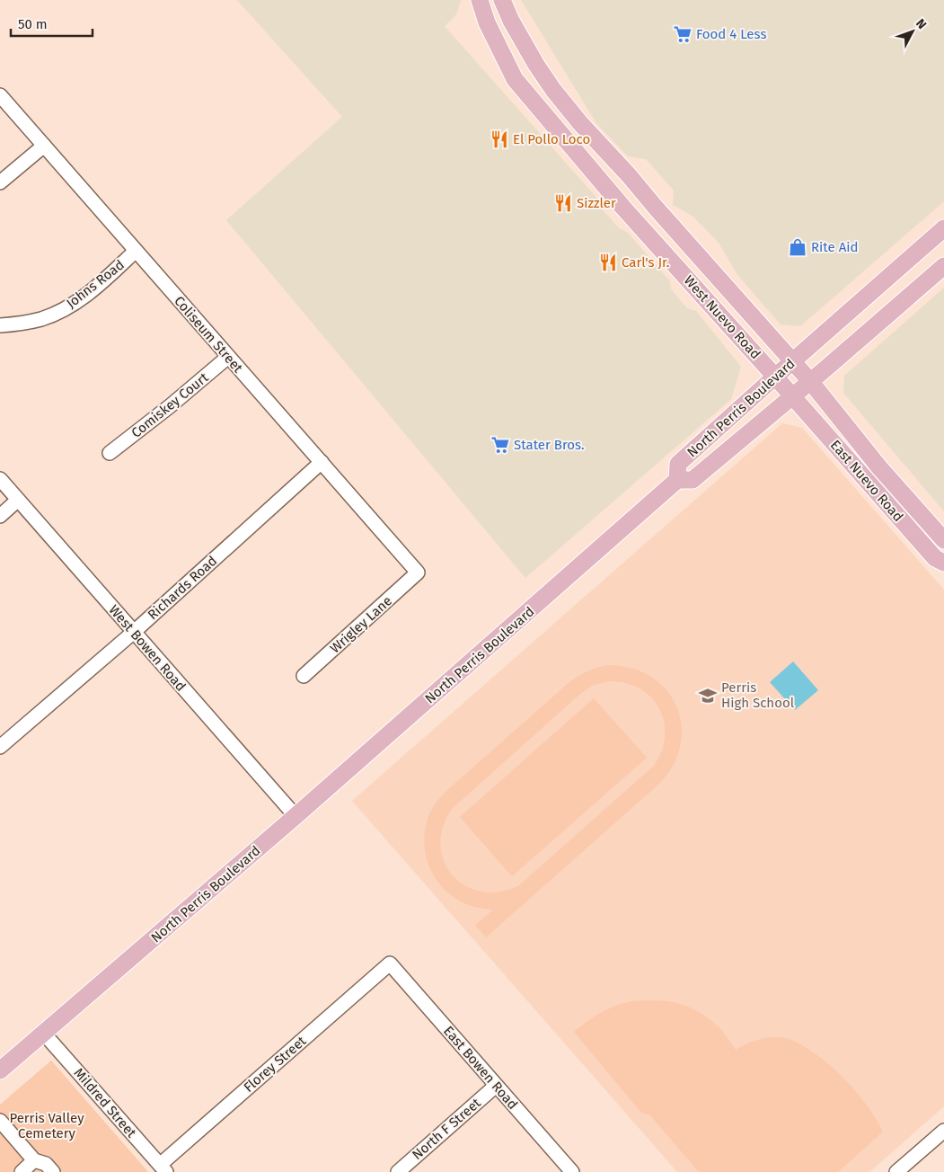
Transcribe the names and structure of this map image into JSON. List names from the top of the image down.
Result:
{
  "streets": {
    "main road": ["West Nuevo Road", "North Perris Boulevard", "East Nuevo Road"],
    "street": [
      "Johns Road",
      "Coliseum Street",
      "Comiskey Court",
      "Richards Road",
      "Wrigley Lane",
      "West Bowen Road",
      "Florey Street",
      "East Bowen Road",
      "Mildred Street",
      "North F Street"
    ]
  },
  "crossings": [
    ["Johns Road", "Coliseum Street"],
    ["West Nuevo Road", "North Perris Boulevard"],
    ["West Nuevo Road", "East Nuevo Road"],
    ["Coliseum Street", "Comiskey Court"],
    ["Coliseum Street", "Richards Road"],
    ["Coliseum Street", "Wrigley Lane"],
    ["North Perris Boulevard", "East Nuevo Road"],
    ["North Perris Boulevard", "West Bowen Road"],
    ["North Perris Boulevard", "Mildred Street"],
    ["Richards Road", "West Bowen Road"],
    ["Florey Street", "East Bowen Road"],
    ["Florey Street", "Mildred Street"],
    ["East Bowen Road", "North F Street"]
  ],
  "parks": ["Perris Valley Cemetery"],
  "places": {
    "supermarket": ["Food 4 Less", "Stater Bros."],
    "restaurant": ["El Pollo Loco", "Sizzler", "Carl's Jr."],
    "shop": ["Rite Aid"],
    "school or university": ["Perris High School"]
  },
  "scale_bar": "50 m",
  "north": "top right"
}
